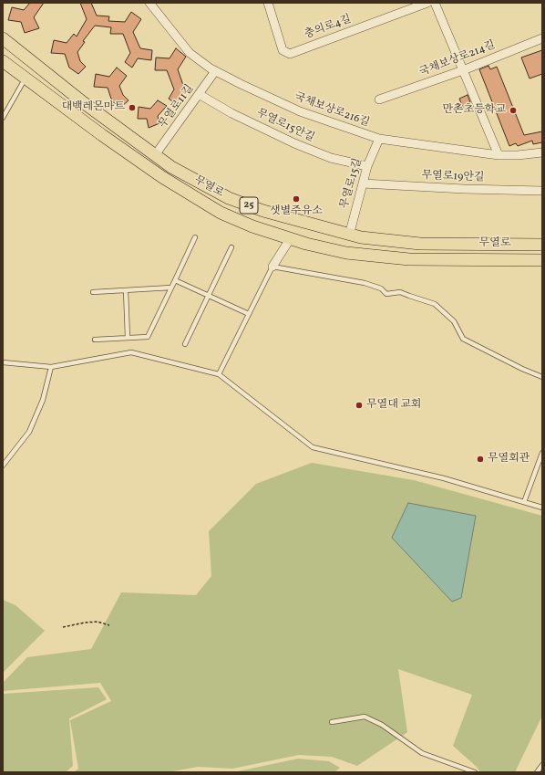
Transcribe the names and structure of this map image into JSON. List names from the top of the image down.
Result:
{
  "streets": {
    "main road": ["무열로", "25"],
    "street": [
      "충의로4길",
      "국채보상로214길",
      "무열로11길",
      "국채보상로216길",
      "무열로15안길",
      "무열로19안길",
      "무열로15길"
    ]
  },
  "crossings": [
    ["무열로11길", "국채보상로216길"],
    ["무열로11길", "무열로15안길"],
    ["무열로11길", "무열로"],
    ["국채보상로216길", "무열로15길"],
    ["무열로15안길", "무열로15길"],
    ["무열로19안길", "무열로15길"],
    ["무열로15길", "무열로"]
  ],
  "places": [
    "대백레몬마트",
    "만촌초등학교",
    "샛별주유소",
    "무열대 교회",
    "무열회관"
  ]
}
